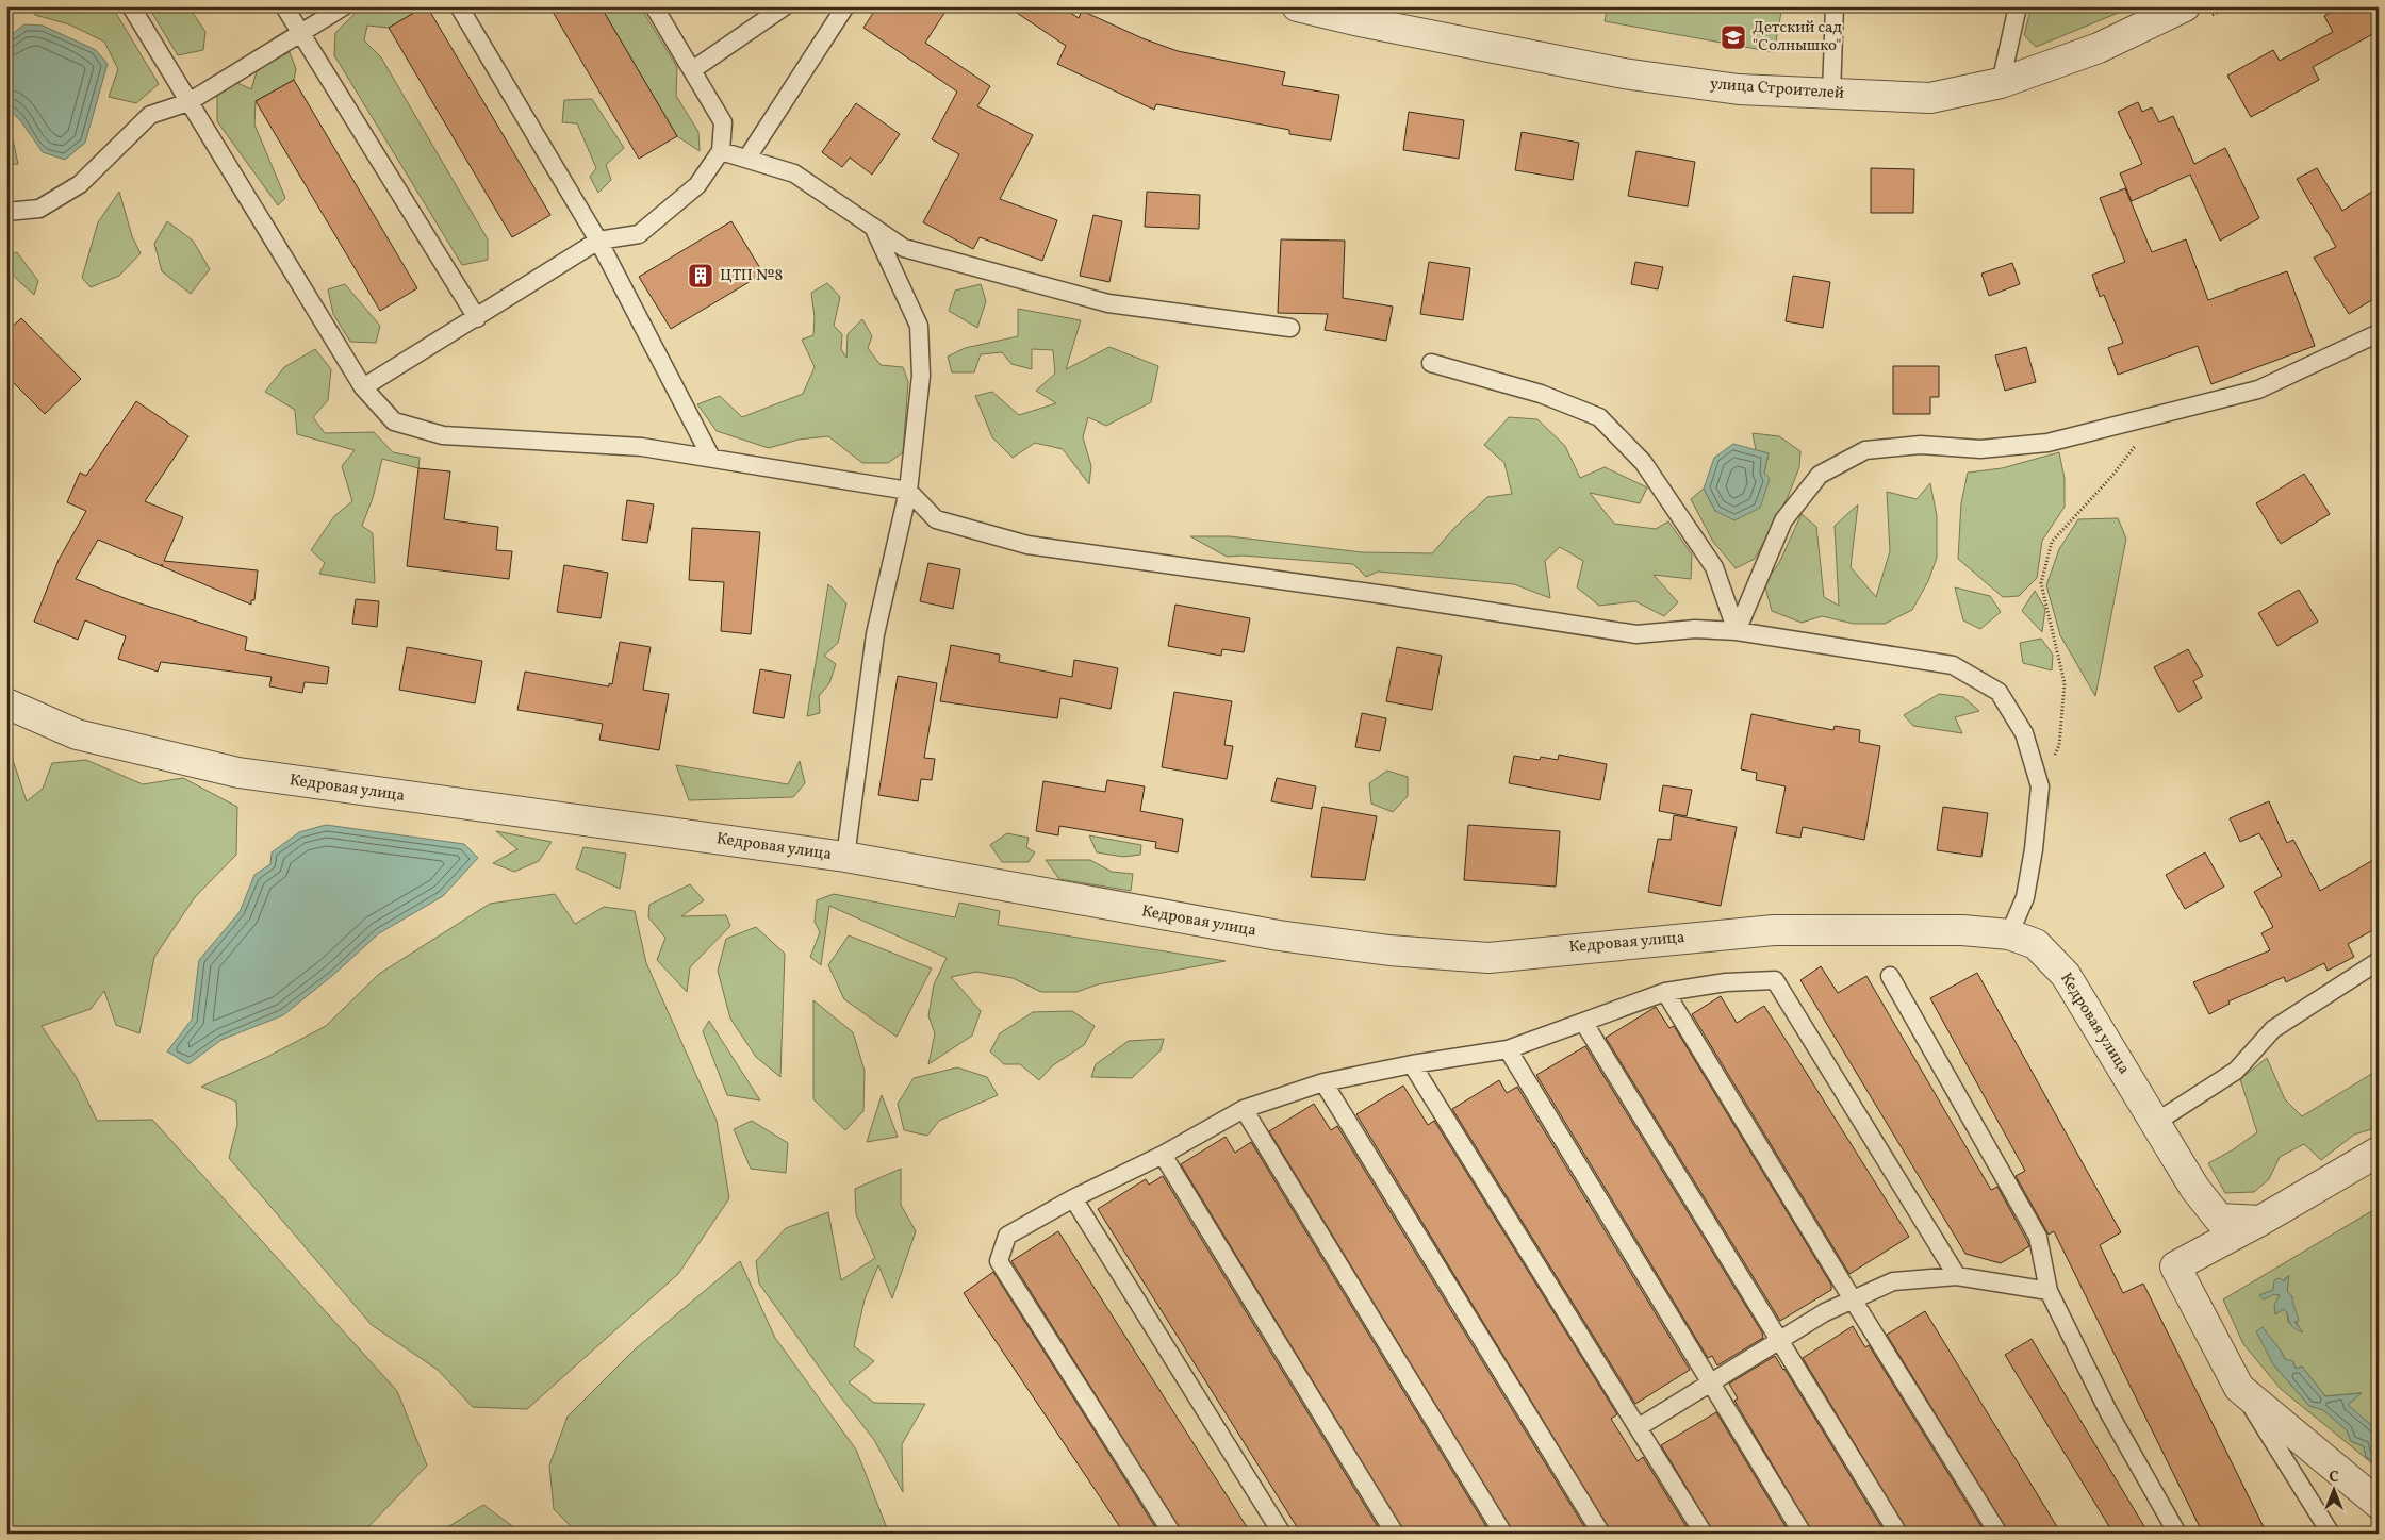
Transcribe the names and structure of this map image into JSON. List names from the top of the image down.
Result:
{
  "streets": {
    "street": ["улица Строителей", "Кедровая улица"]
  },
  "places": {
    "school or university": ["Детский сад \"Солнышко\""],
    "building": ["ЦТП №8"]
  },
  "north": "top"
}
